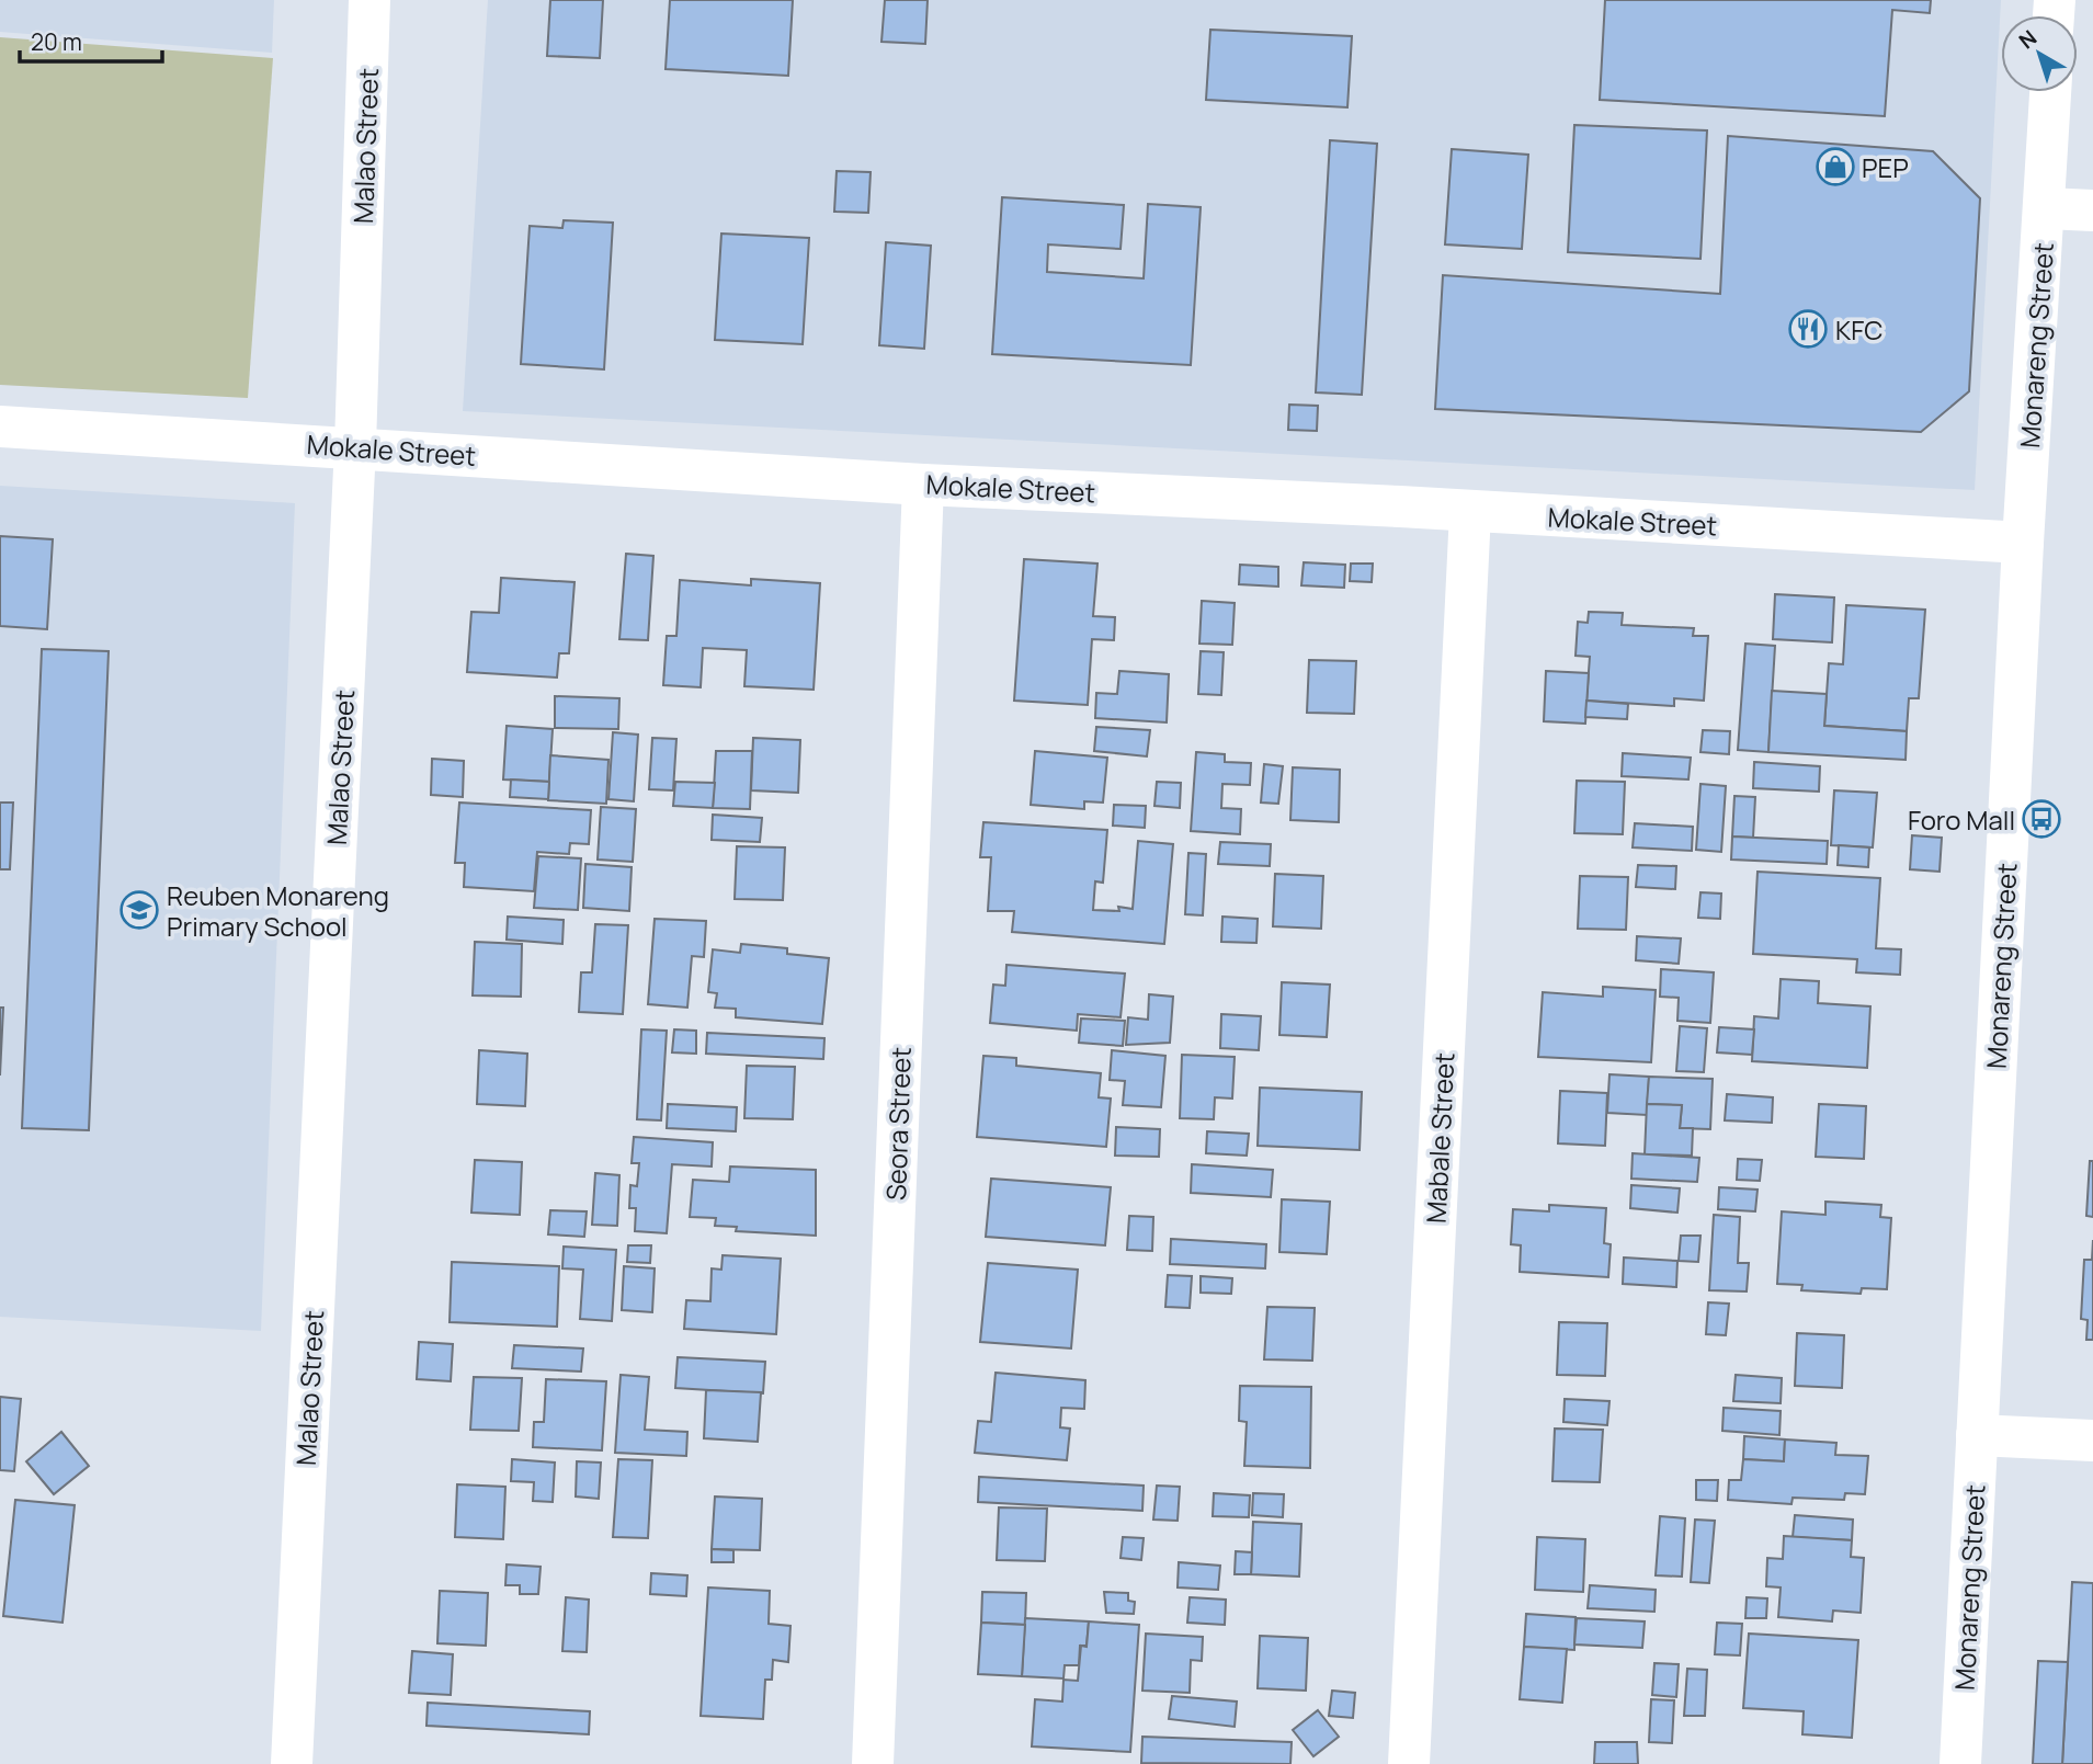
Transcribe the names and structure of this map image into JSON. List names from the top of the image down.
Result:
{
  "streets": {
    "street": [
      "Malao Street",
      "Monareng Street",
      "Mokale Street",
      "Seora Street",
      "Mabale Street"
    ]
  },
  "crossings": [
    ["Malao Street", "Mokale Street"],
    ["Monareng Street", "Mokale Street"],
    ["Mokale Street", "Seora Street"],
    ["Mokale Street", "Mabale Street"]
  ],
  "places": {
    "shop": ["PEP"],
    "restaurant": ["KFC"],
    "bus stop": ["Foro Mall"],
    "school or university": ["Reuben Monareng Primary School"]
  },
  "scale_bar": "20 m",
  "north": "top left"
}
